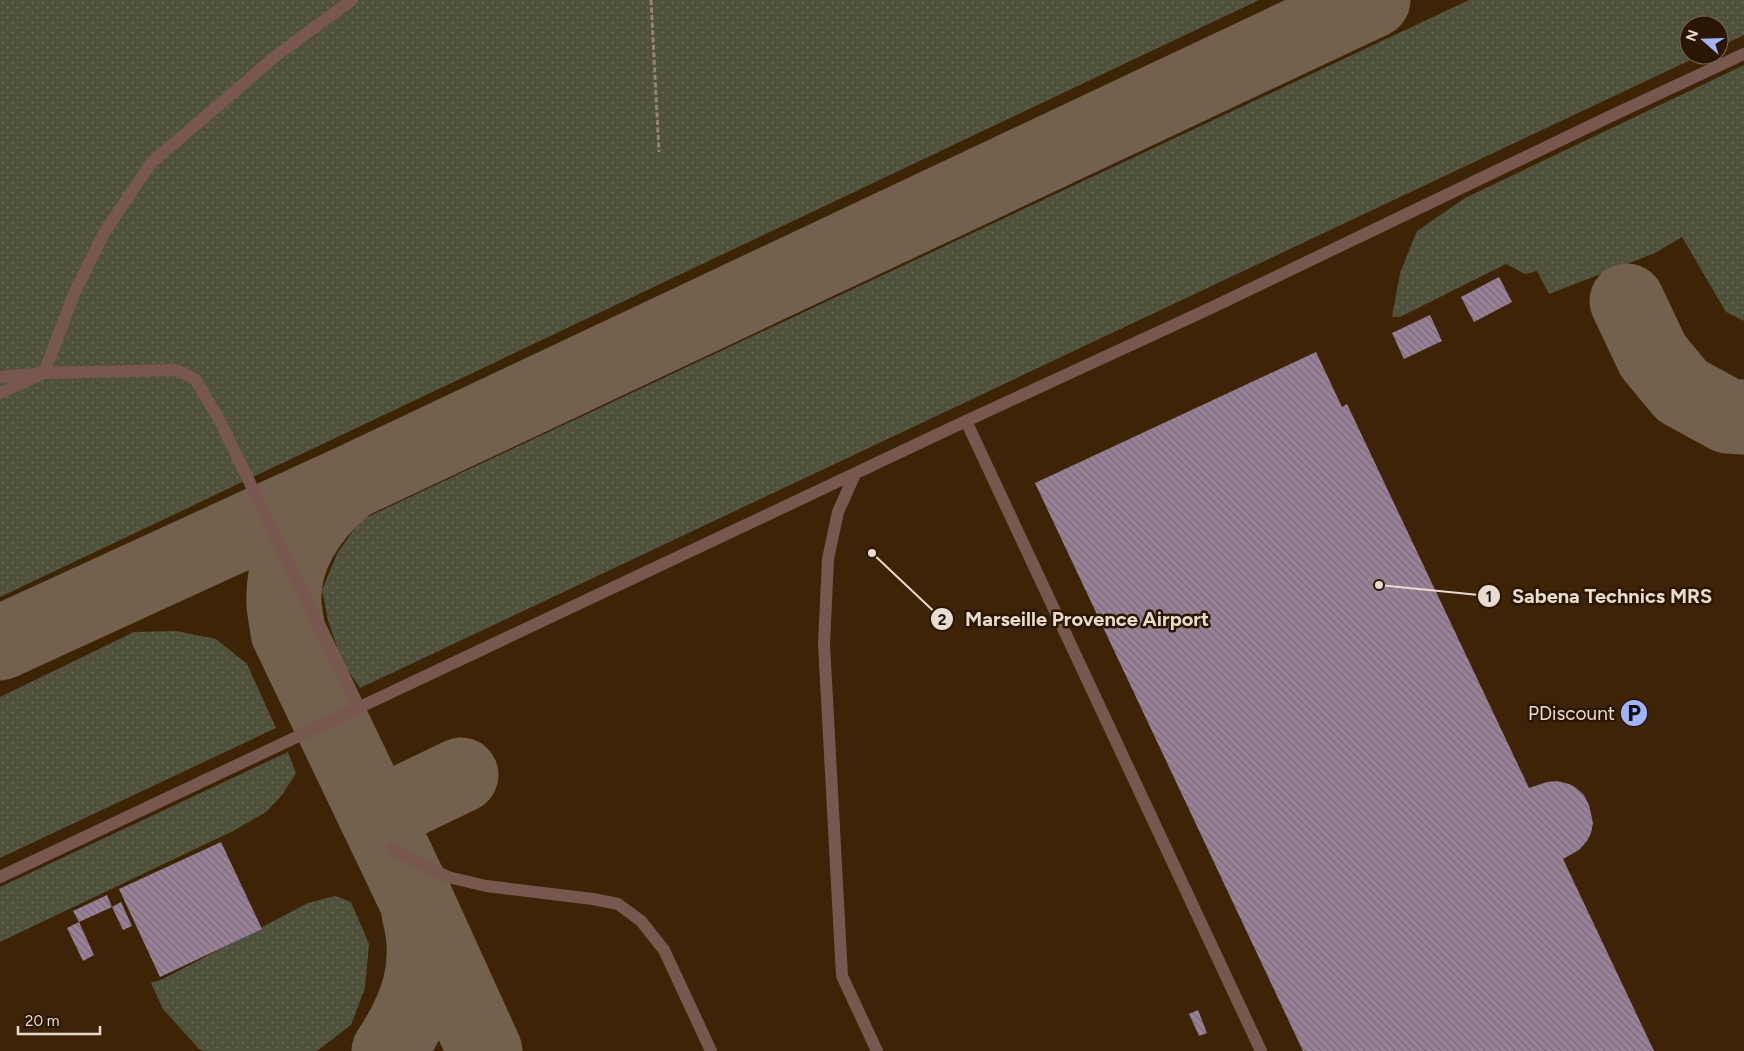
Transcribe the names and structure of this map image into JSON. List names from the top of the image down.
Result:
{
  "places": {
    "other": ["Marseille Provence Airport", "Sabena Technics MRS"],
    "parking": ["PDiscount"]
  },
  "scale_bar": "20 m",
  "north": "left"
}
